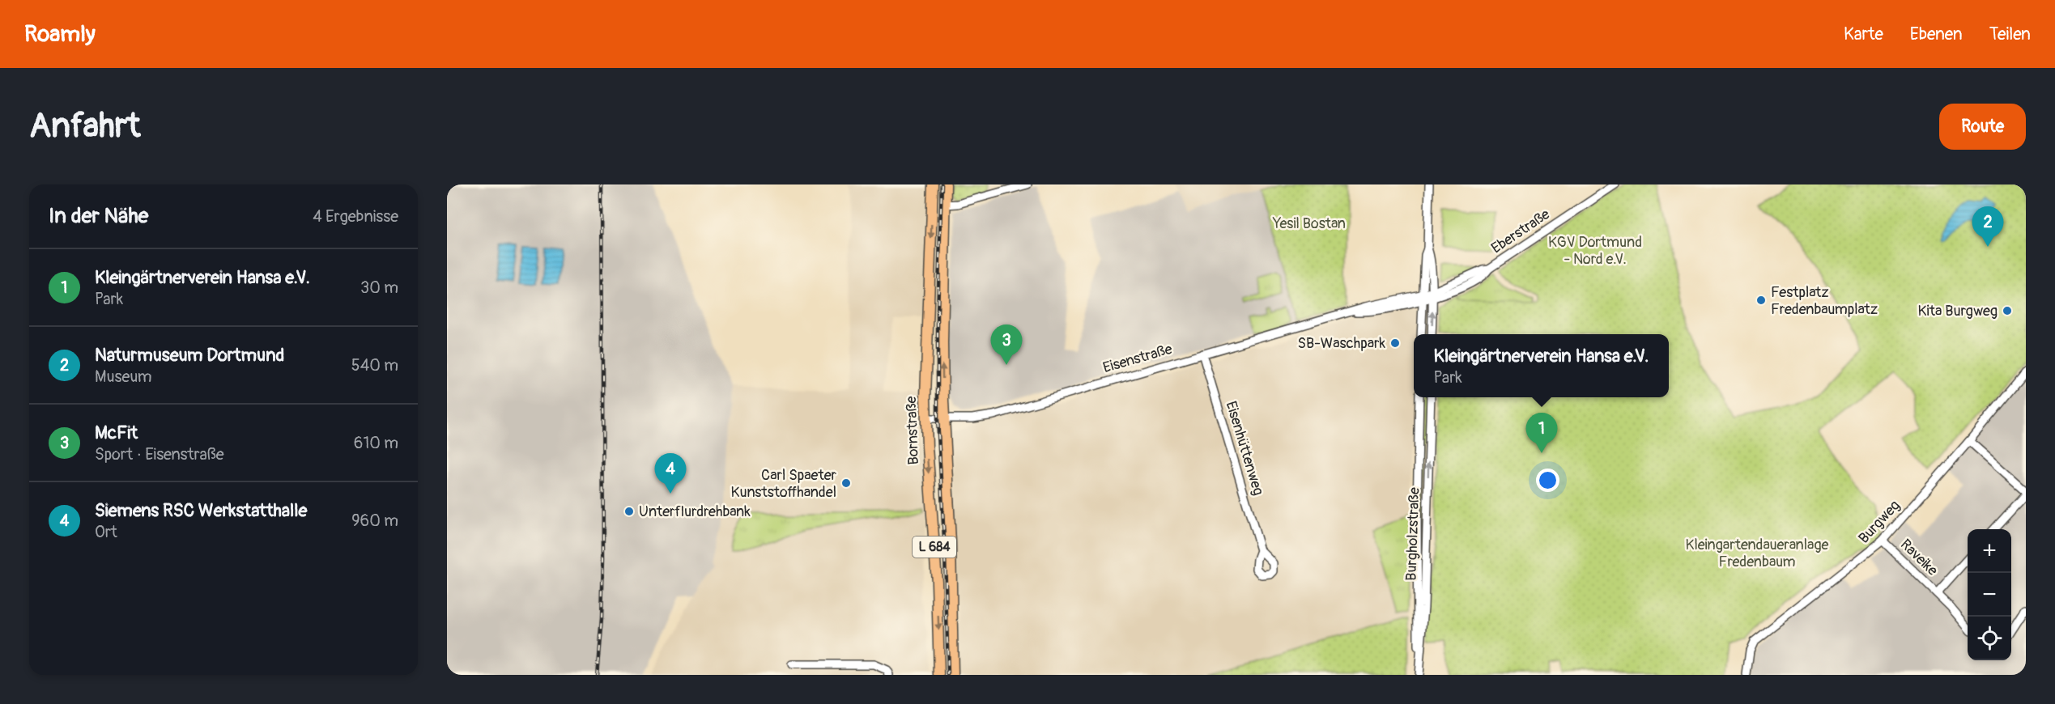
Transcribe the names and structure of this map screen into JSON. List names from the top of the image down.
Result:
{
  "streets": {
    "main road": ["Bornstraße", "L 684"],
    "street": [
      "Eberstraße",
      "Eisenstraße",
      "Eisenhüttenweg",
      "Burgweg",
      "Burgholzstraße",
      "Raveike"
    ]
  },
  "crossings": [
    ["Eberstraße", "Eisenstraße"],
    ["Eisenstraße", "Bornstraße"],
    ["Eisenstraße", "Eisenhüttenweg"],
    ["Eisenstraße", "L 684"],
    ["Burgweg", "Raveike"]
  ],
  "parks": ["Yesil Bostan", "KGV Dortmund - Nord e.V.", "Kleingartendaueranlage Fredenbaum"],
  "places": [
    "Festplatz Fredenbaumplatz",
    "Kita Burgweg",
    "SB-Waschpark",
    "Carl Spaeter Kunststoffhandel",
    "Unterflurdrehbank"
  ],
  "page": {
    "header": "Roamly",
    "nav": ["Karte", "Ebenen", "Teilen"],
    "buttons": "Route",
    "title": "Anfahrt",
    "heading": ["In der Nähe", "4 Ergebnisse"],
    "pins": [
      "2",
      "3",
      "1",
      "4"
    ],
    "list": [
      {
        "mark": "1",
        "name": "Kleingärtnerverein Hansa e.V.",
        "note": "Park",
        "value": "30 m"
      },
      {
        "mark": "2",
        "name": "Naturmuseum Dortmund",
        "note": "Museum",
        "value": "540 m"
      },
      {
        "mark": "3",
        "name": "McFit",
        "note": "Sport · Eisenstraße",
        "value": "610 m"
      },
      {
        "mark": "4",
        "name": "Siemens RSC Werkstatthalle",
        "note": "Ort",
        "value": "960 m"
      }
    ],
    "popup": ["Kleingärtnerverein Hansa e.V.", "Park"],
    "map_buttons": ["+", "−"]
  }
}
